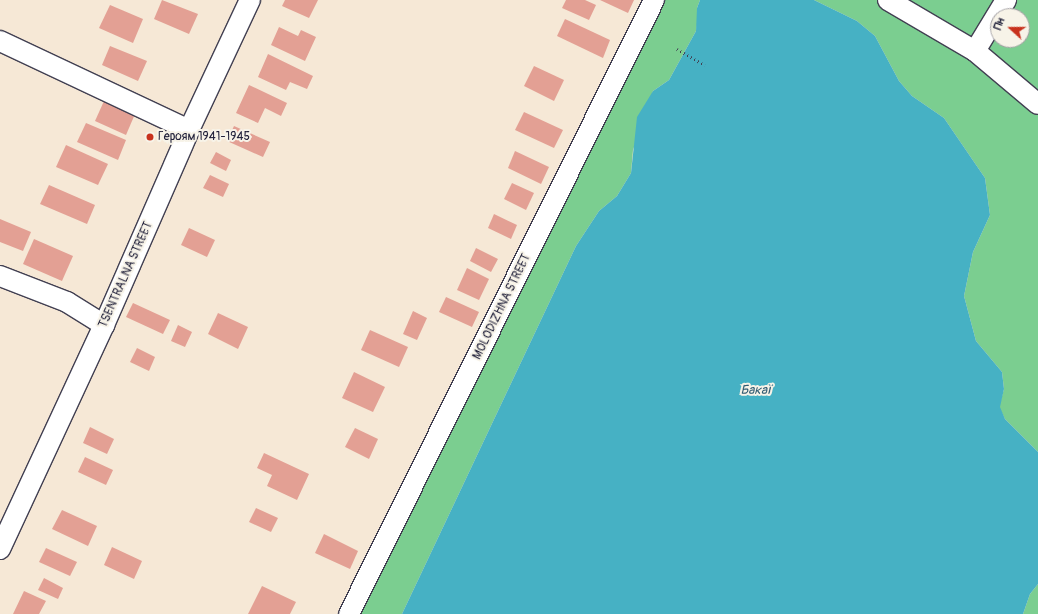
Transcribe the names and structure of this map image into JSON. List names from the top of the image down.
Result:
{
  "streets": {
    "street": ["TSENTRALNA STREET", "MOLODIZHNA STREET"]
  },
  "water": ["Бакаї"],
  "places": ["Героям 1941-1945"],
  "north": "left"
}
